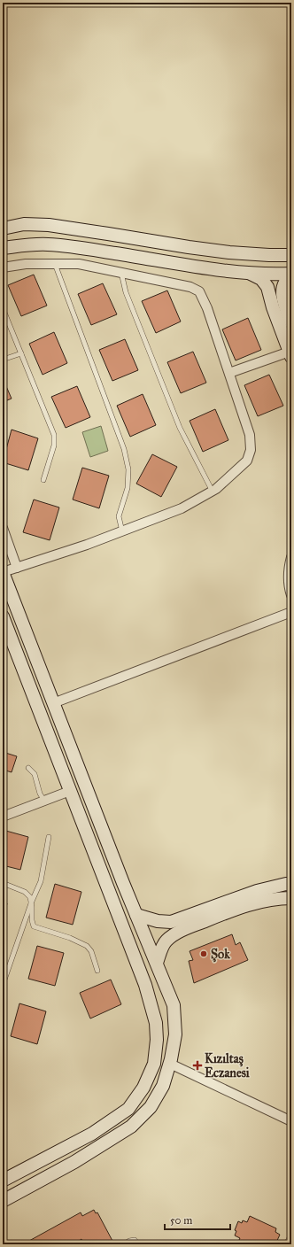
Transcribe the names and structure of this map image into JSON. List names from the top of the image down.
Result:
{
  "places": {
    "other": ["Şok"],
    "health": ["Kızıltaş Eczanesi"]
  },
  "scale_bar": "50 m"
}
